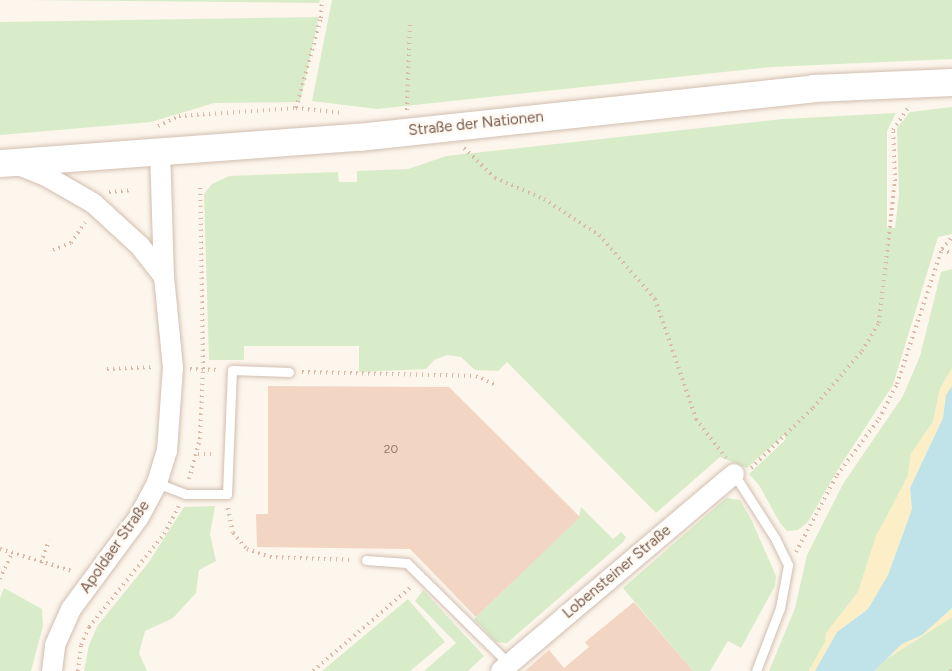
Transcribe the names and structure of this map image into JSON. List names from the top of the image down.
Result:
{
  "streets": {
    "main road": ["Straße der Nationen"],
    "street": ["Apoldaer Straße", "Lobensteiner Straße"]
  },
  "crossings": [
    ["Straße der Nationen", "Apoldaer Straße"]
  ],
  "house_numbers": ["20"]
}
